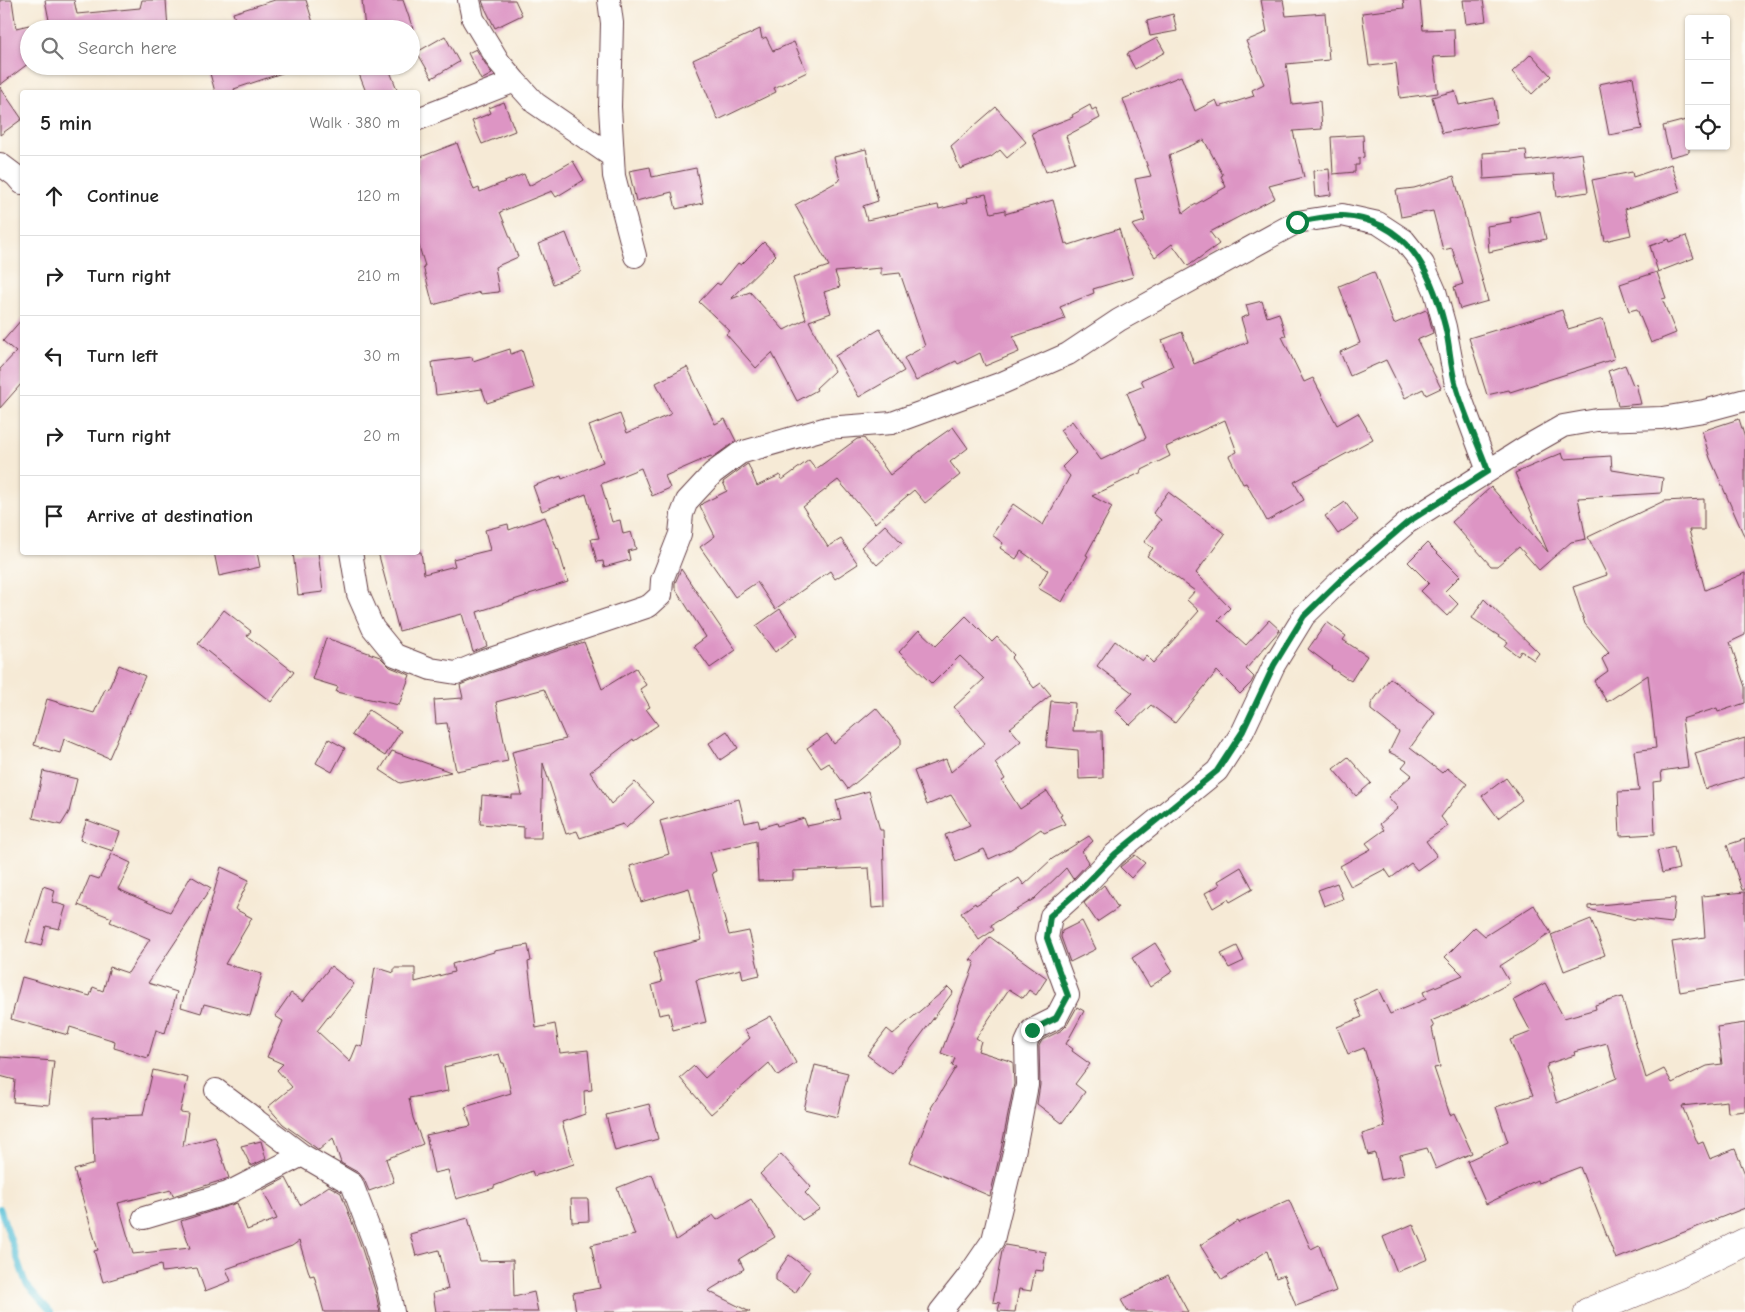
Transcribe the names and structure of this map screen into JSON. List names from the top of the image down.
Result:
{
  "page": {
    "map_buttons": ["+", "−"],
    "search": "Search here",
    "heading": ["5 min", "Walk · 380 m"],
    "list": [
      ["Continue", "120 m"],
      ["Turn right", "210 m"],
      ["Turn left", "30 m"],
      ["Turn right", "20 m"],
      "Arrive at destination"
    ]
  }
}
